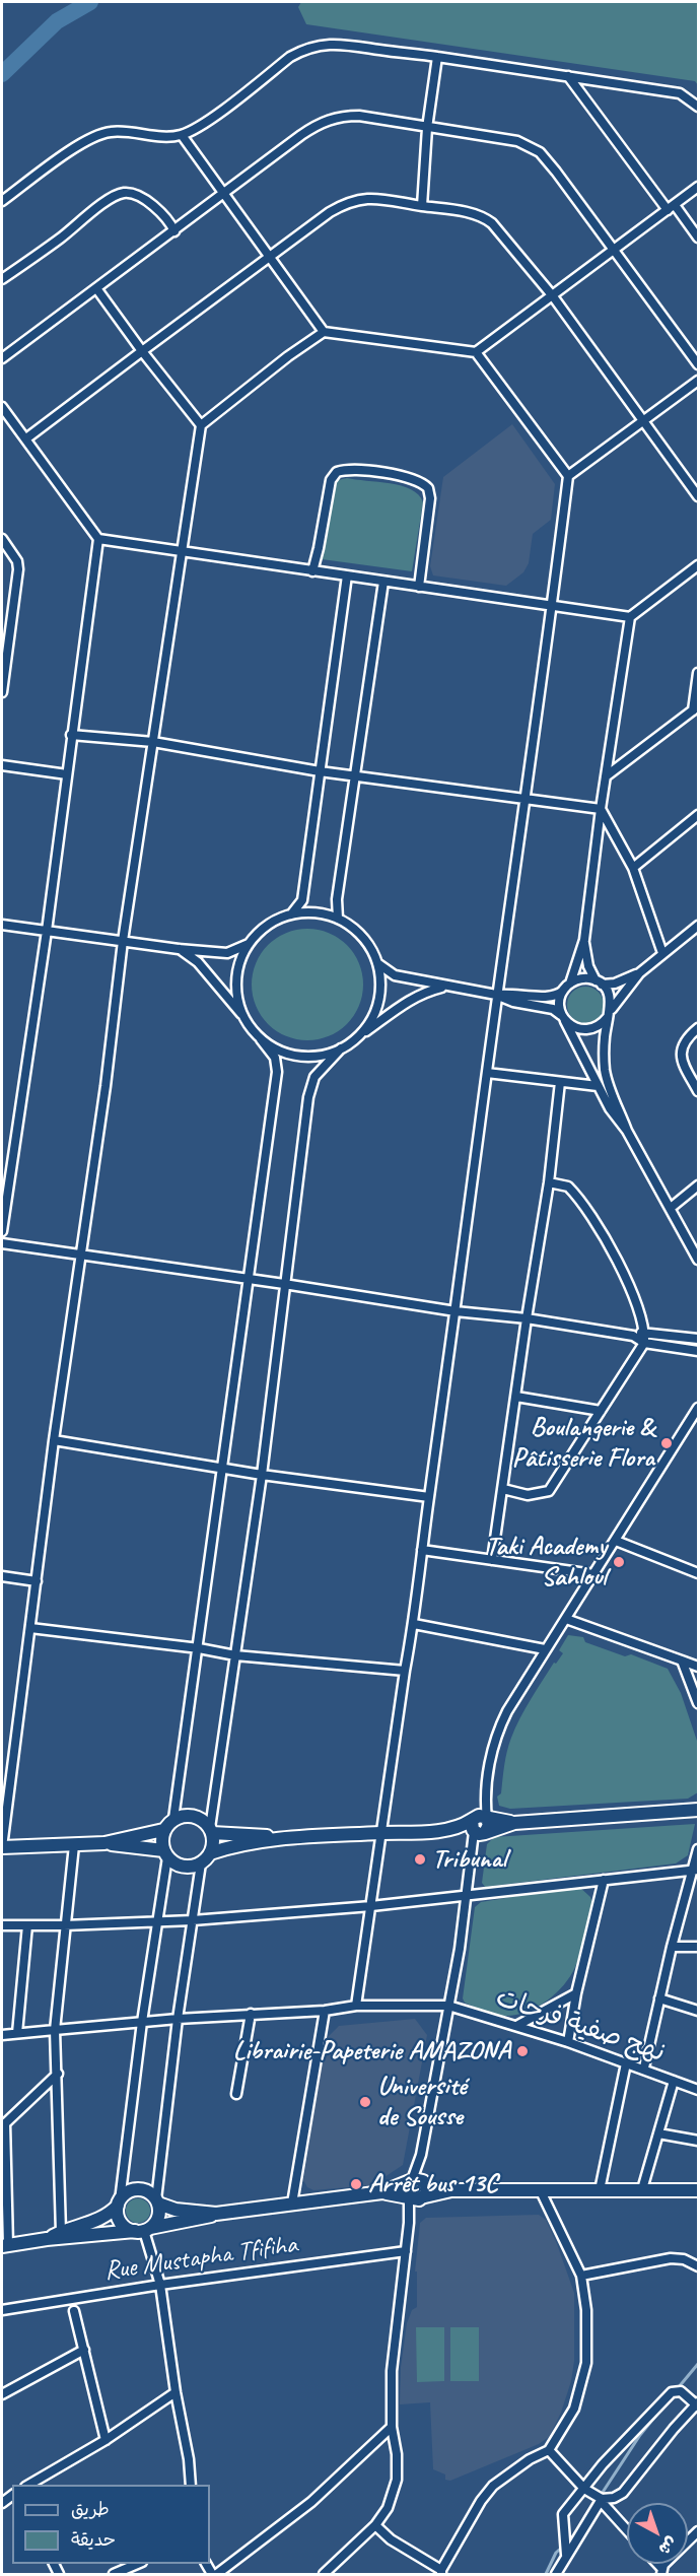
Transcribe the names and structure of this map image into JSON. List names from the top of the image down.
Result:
{
  "streets": {
    "street": ["نهج صفية فرحات", "Rue Mustapha Tfifiha"]
  },
  "places": [
    "Boulangerie & Pâtisserie Flora",
    "Taki Academy Sahloul",
    "Tribunal",
    "Librairie-Papeterie AMAZONA",
    "Université de Sousse",
    "Arrêt bus 13C"
  ],
  "legend": ["طريق", "حديقة"],
  "north": "bottom right"
}
